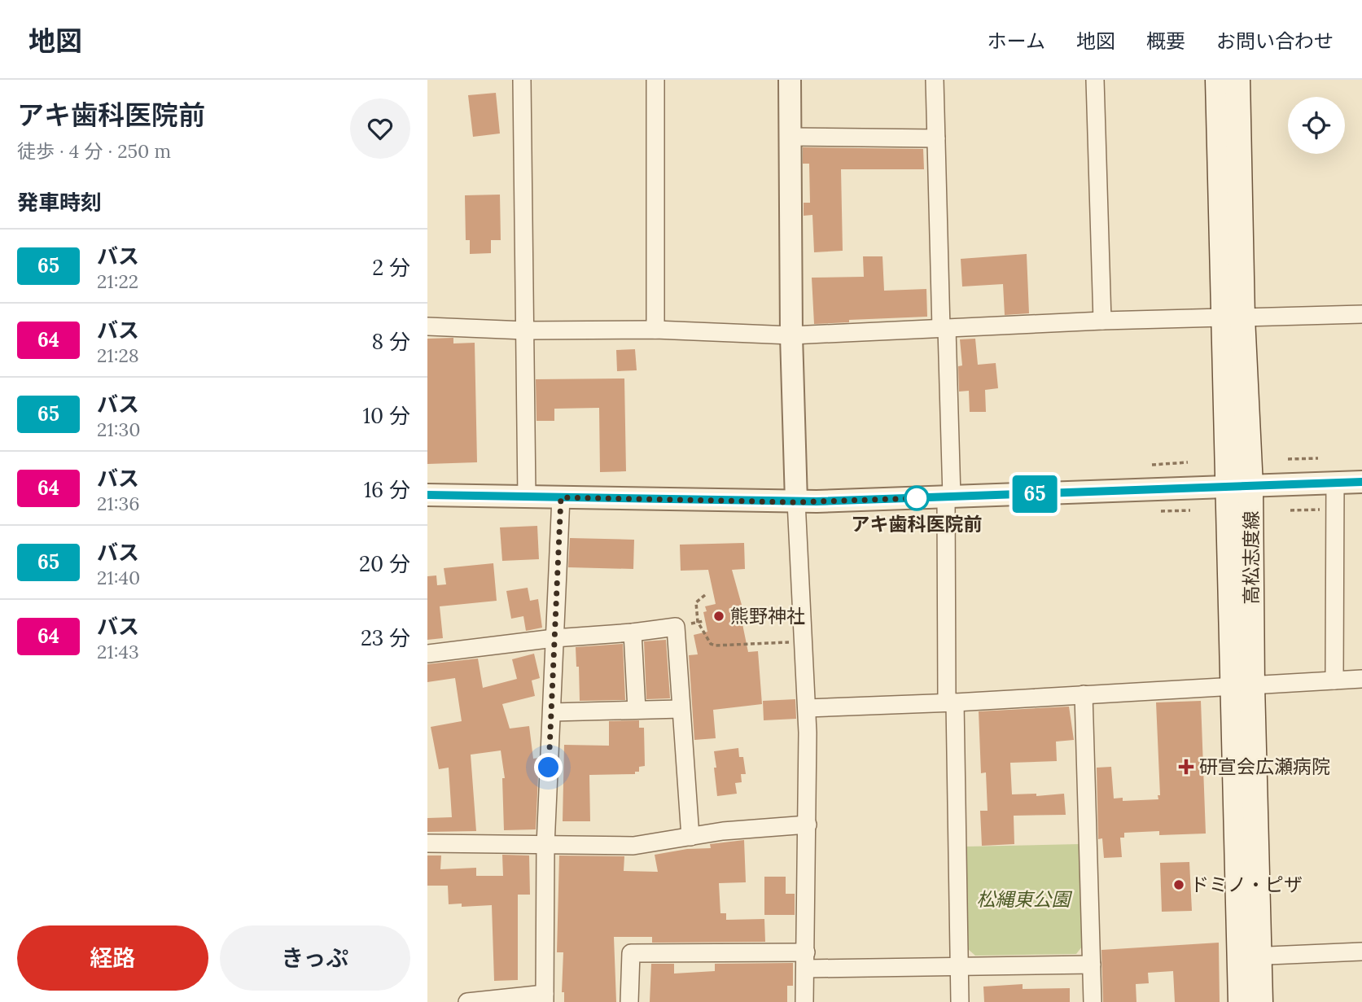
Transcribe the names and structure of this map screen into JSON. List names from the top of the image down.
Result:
{
  "streets": {
    "main road": ["高松志度線"]
  },
  "parks": ["松縄東公園"],
  "places": {
    "other": ["アキ歯科医院前", "熊野神社", "ドミノ・ピザ"],
    "health": ["研宣会広瀬病院"]
  },
  "lines": ["bus line 65"],
  "page": {
    "header": "地図",
    "nav": [
      "ホーム",
      "地図",
      "概要",
      "お問い合わせ"
    ],
    "heading": [
      ["アキ歯科医院前", "徒歩 · 4 分 · 250 m"],
      "発車時刻"
    ],
    "on_map": "65",
    "list": [
      {
        "mark": "65",
        "name": "バス",
        "note": "21:22",
        "value": "2 分"
      },
      {
        "mark": "64",
        "name": "バス",
        "note": "21:28",
        "value": "8 分"
      },
      {
        "mark": "65",
        "name": "バス",
        "note": "21:30",
        "value": "10 分"
      },
      {
        "mark": "64",
        "name": "バス",
        "note": "21:36",
        "value": "16 分"
      },
      {
        "mark": "65",
        "name": "バス",
        "note": "21:40",
        "value": "20 分"
      },
      {
        "mark": "64",
        "name": "バス",
        "note": "21:43",
        "value": "23 分"
      }
    ],
    "buttons": ["経路", "きっぷ"]
  }
}
